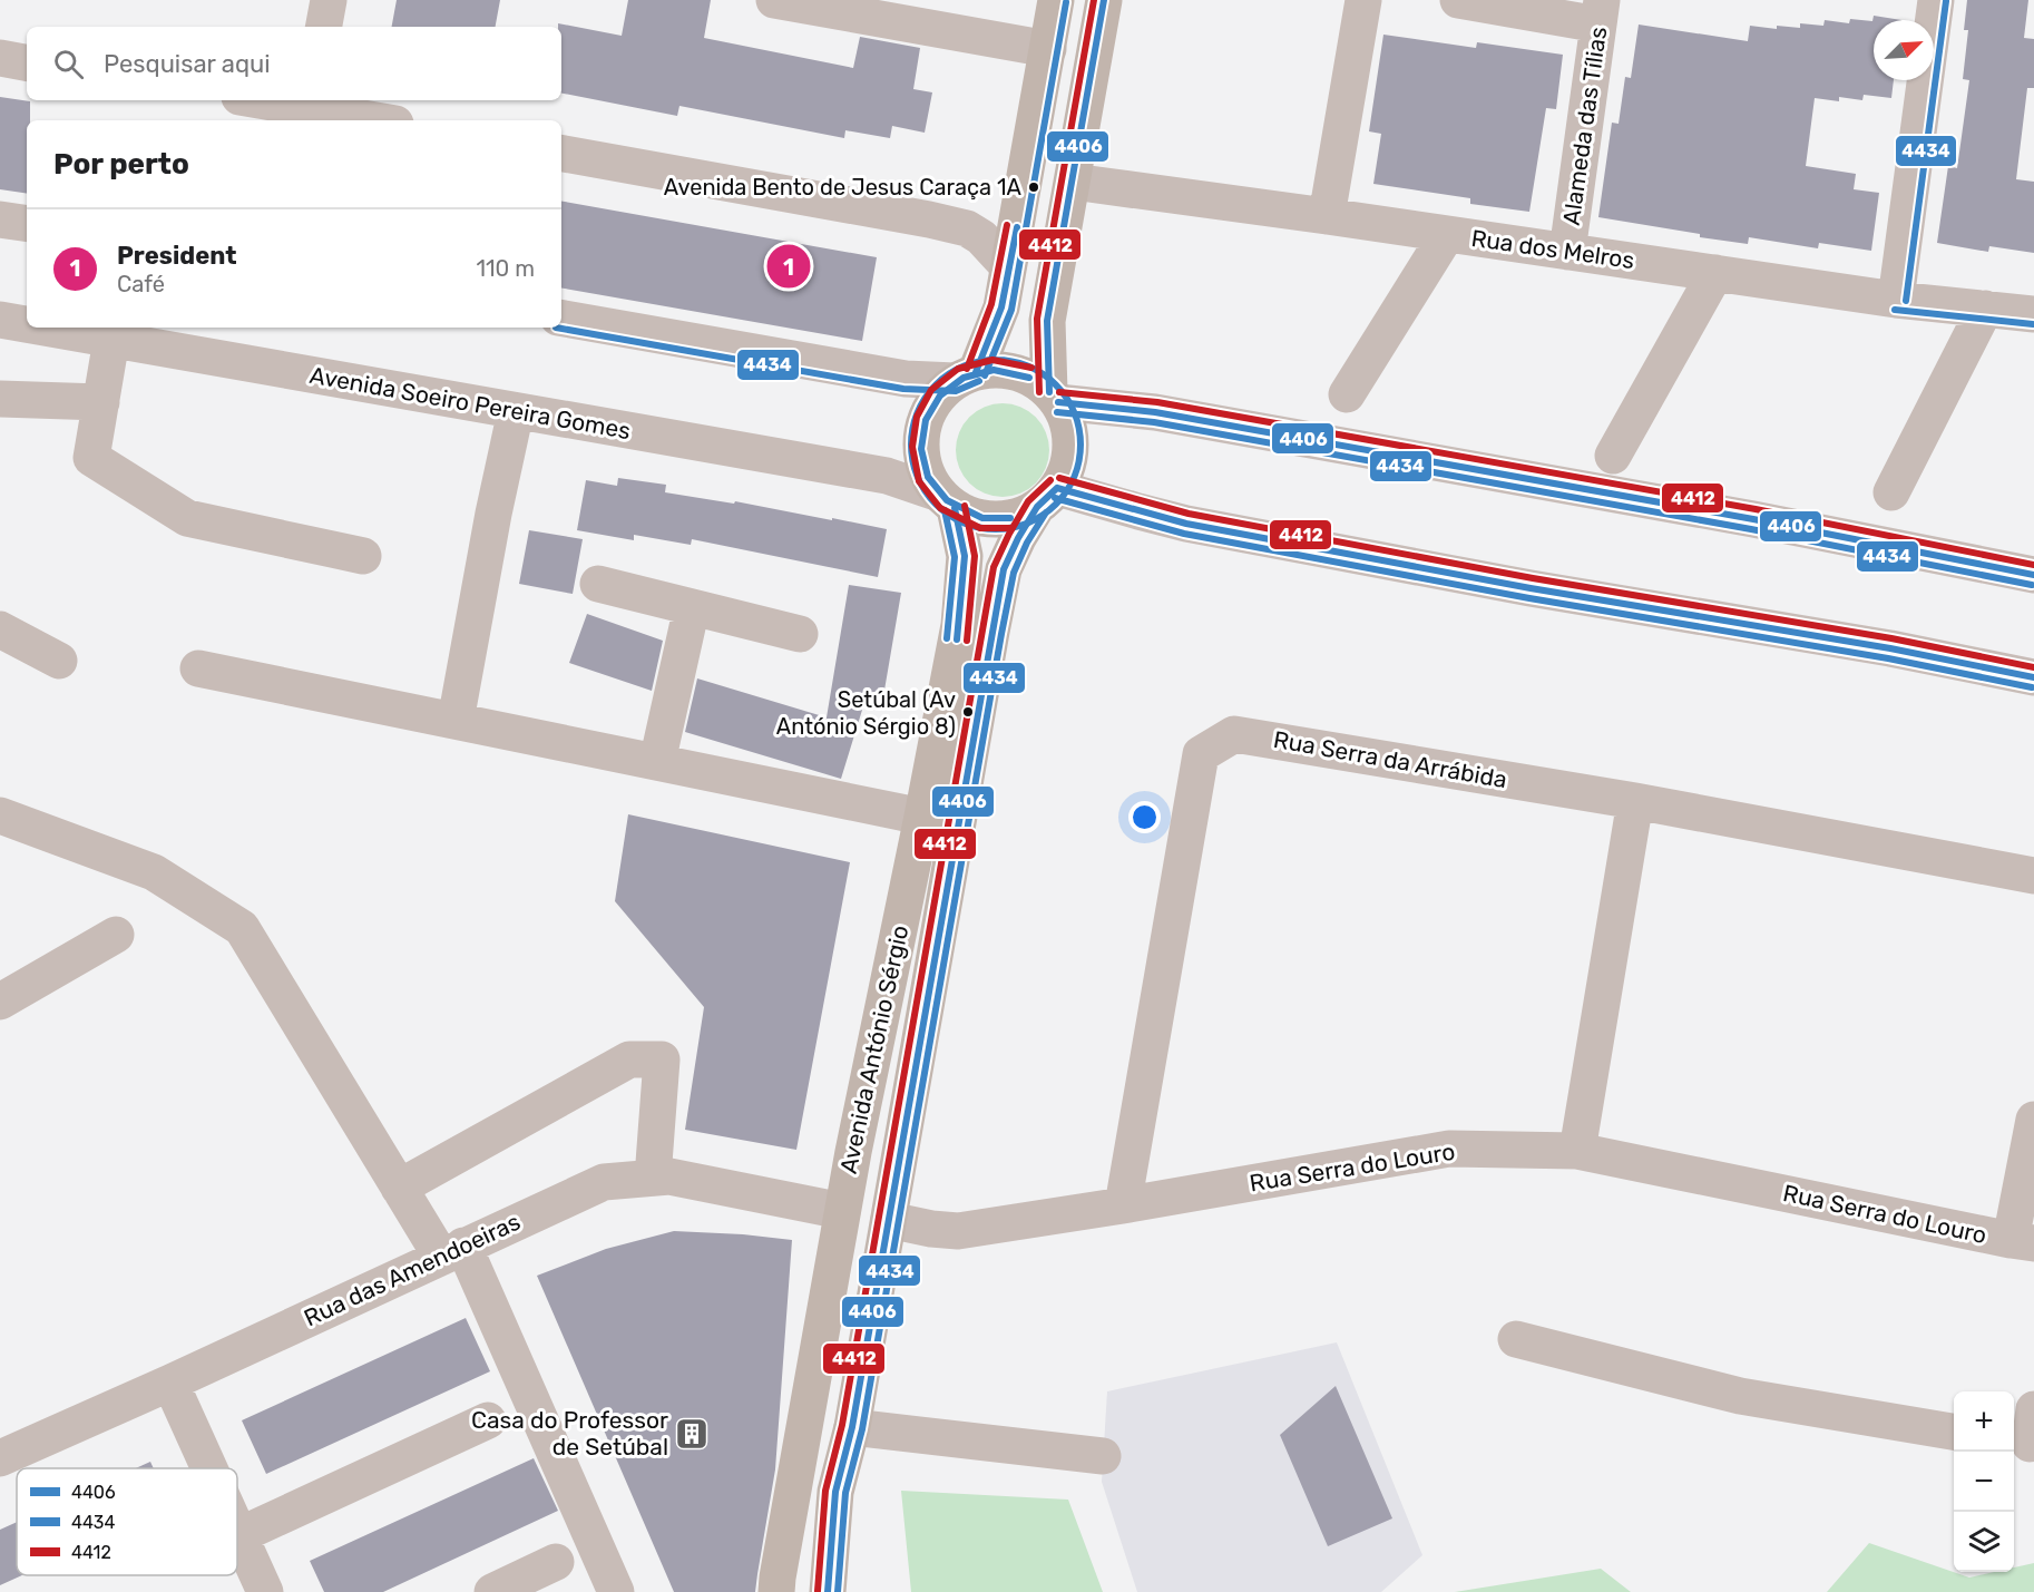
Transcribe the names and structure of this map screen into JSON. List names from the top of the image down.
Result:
{
  "streets": {
    "main road": ["Avenida Soeiro Pereira Gomes", "Avenida António Sérgio"],
    "street": [
      "Alameda das Tílias",
      "Rua dos Melros",
      "Rua Serra da Arrábida",
      "Rua Serra do Louro",
      "Rua das Amendoeiras"
    ]
  },
  "crossings": [
    ["Alameda das Tílias", "Rua dos Melros"],
    ["Avenida Soeiro Pereira Gomes", "Avenida António Sérgio"],
    ["Rua Serra da Arrábida", "Rua Serra do Louro"],
    ["Avenida António Sérgio", "Rua Serra do Louro"],
    ["Avenida António Sérgio", "Rua das Amendoeiras"]
  ],
  "places": {
    "other": ["Avenida Bento de Jesus Caraça 1A", "Setúbal (Av António Sérgio 8)"],
    "building": ["Casa do Professor de Setúbal"]
  },
  "lines": ["transit line 4406", "transit line 4412", "transit line 4434"],
  "legend": ["4406", "4434", "4412"],
  "north": "top right",
  "page": {
    "search": "Pesquisar aqui",
    "heading": "Por perto",
    "list": [
      {
        "mark": "1",
        "name": "President",
        "note": "Café",
        "value": "110 m"
      }
    ],
    "pins": "1",
    "map_buttons": ["+", "−"]
  }
}
